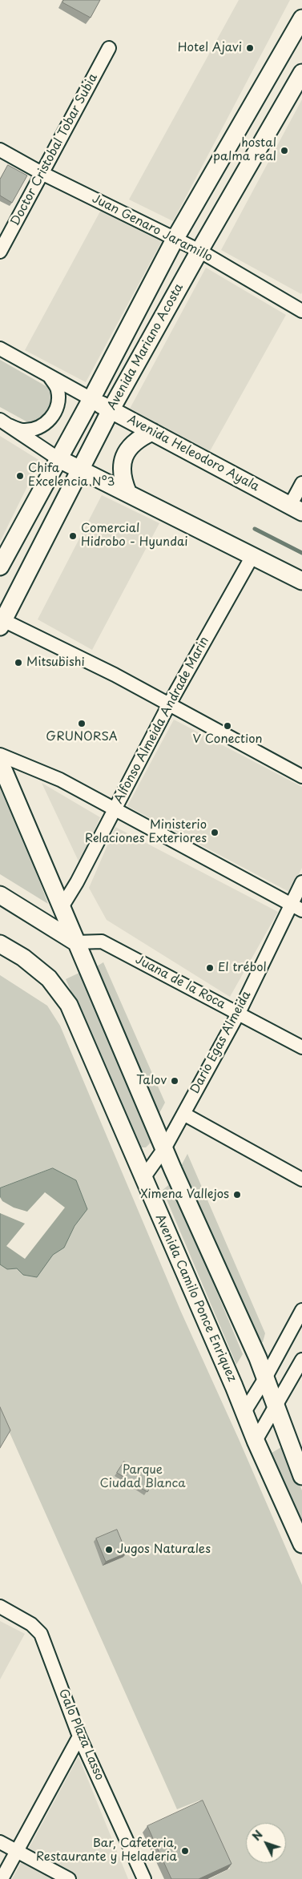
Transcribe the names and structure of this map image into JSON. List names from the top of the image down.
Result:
{
  "streets": {
    "main road": ["Avenida Mariano Acosta", "Avenida Heleodoro Ayala", "Avenida Camilo Ponce Enriquez"],
    "street": [
      "Doctor Cristobal Tobar Subia",
      "Juan Genaro Jaramillo",
      "Alfonso Almeida Andrade Marin",
      "Juana de la Roca",
      "Dario Egas Almeida",
      "Galo Plaza Lasso"
    ]
  },
  "crossings": [
    ["Doctor Cristobal Tobar Subia", "Juan Genaro Jaramillo"],
    ["Juan Genaro Jaramillo", "Avenida Mariano Acosta"],
    ["Avenida Mariano Acosta", "Avenida Heleodoro Ayala"],
    ["Juana de la Roca", "Dario Egas Almeida"],
    ["Dario Egas Almeida", "Avenida Camilo Ponce Enriquez"]
  ],
  "parks": ["Parque Ciudad Blanca"],
  "places": [
    "Hotel Ajavi",
    "hostal palma real",
    "Chifa Excelencia Nº3",
    "Comercial Hidrobo - Hyundai",
    "Mitsubishi",
    "GRUNORSA",
    "V Conection",
    "Ministerio Relaciones Exteriores",
    "El trébol",
    "Talov",
    "Ximena Vallejos",
    "Jugos Naturales",
    "Bar, Cafeteria, Restaurante y Heladeria"
  ],
  "north": "top left"
}
